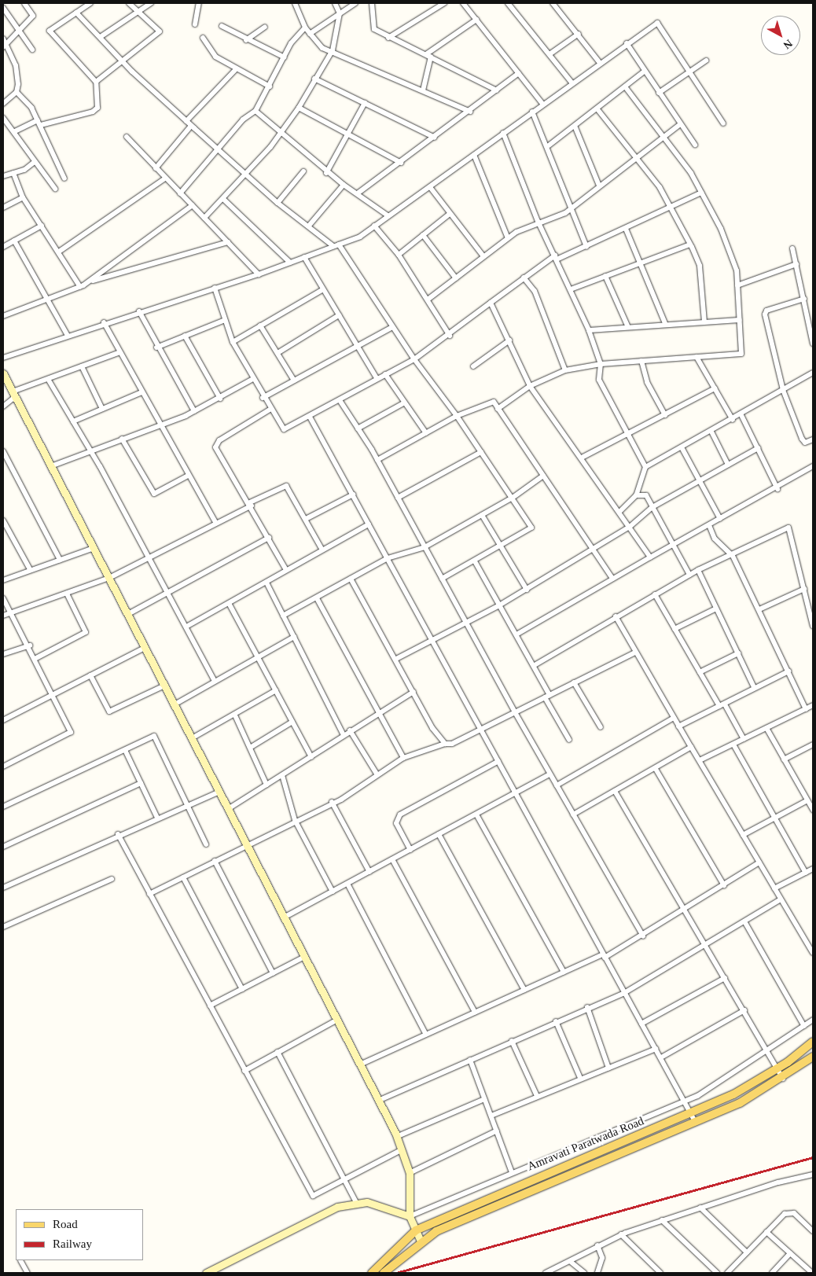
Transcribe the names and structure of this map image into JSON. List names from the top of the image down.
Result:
{
  "streets": {
    "main road": ["Amravati Paratwada Road"]
  },
  "legend": ["Road", "Railway"],
  "north": "bottom right"
}
